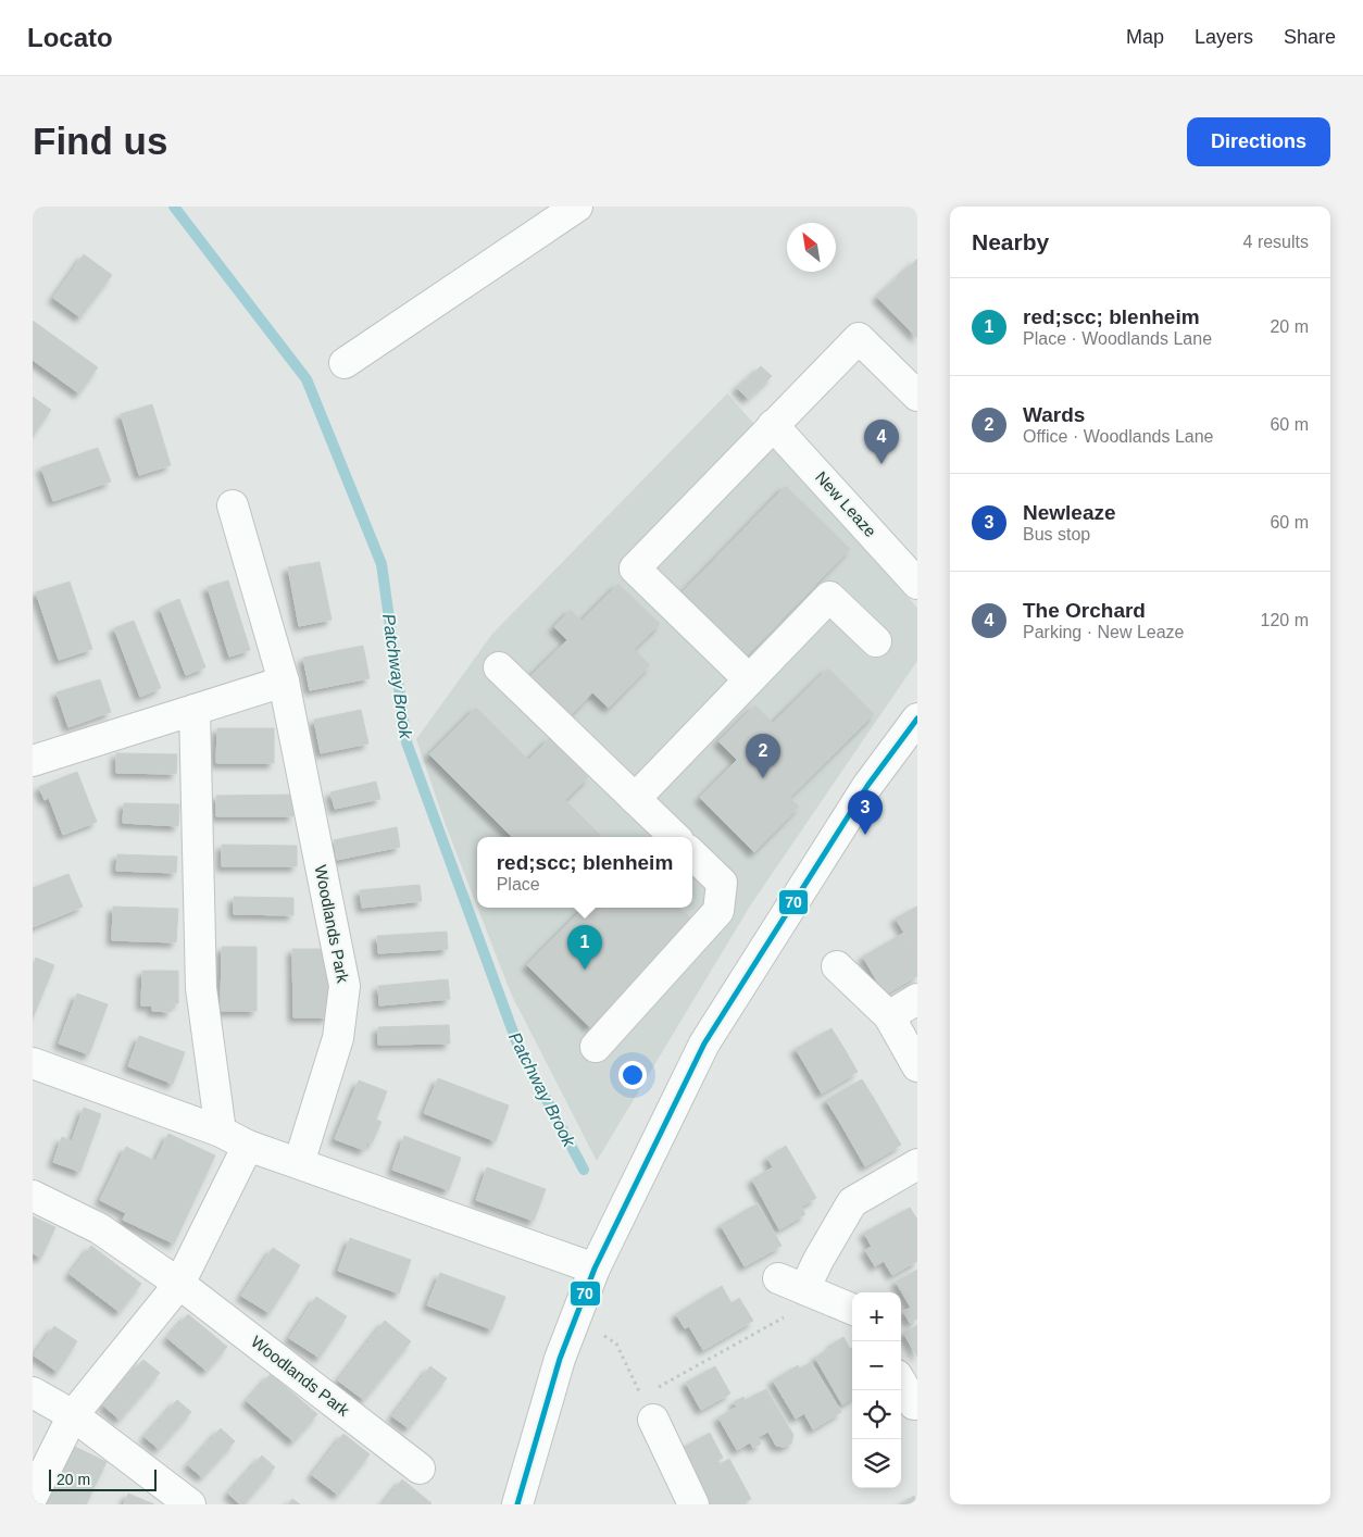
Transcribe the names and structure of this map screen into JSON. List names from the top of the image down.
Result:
{
  "streets": {
    "street": ["New Leaze", "Woodlands Park"]
  },
  "water": ["Patchway Brook"],
  "lines": ["transit line 70"],
  "scale_bar": "20 m",
  "north": "top left",
  "page": {
    "header": "Locato",
    "nav": ["Map", "Layers", "Share"],
    "buttons": "Directions",
    "title": "Find us",
    "heading": ["Nearby", "4 results"],
    "list": [
      {
        "mark": "1",
        "name": "red;scc; blenheim",
        "note": "Place · Woodlands Lane",
        "value": "20 m"
      },
      {
        "mark": "2",
        "name": "Wards",
        "note": "Office · Woodlands Lane",
        "value": "60 m"
      },
      {
        "mark": "3",
        "name": "Newleaze",
        "note": "Bus stop",
        "value": "60 m"
      },
      {
        "mark": "4",
        "name": "The Orchard",
        "note": "Parking · New Leaze",
        "value": "120 m"
      }
    ],
    "pins": [
      "4",
      "2",
      "3",
      "1"
    ],
    "popup": ["red;scc; blenheim", "Place"],
    "map_buttons": ["+", "−"],
    "scale": "20 m"
  }
}
